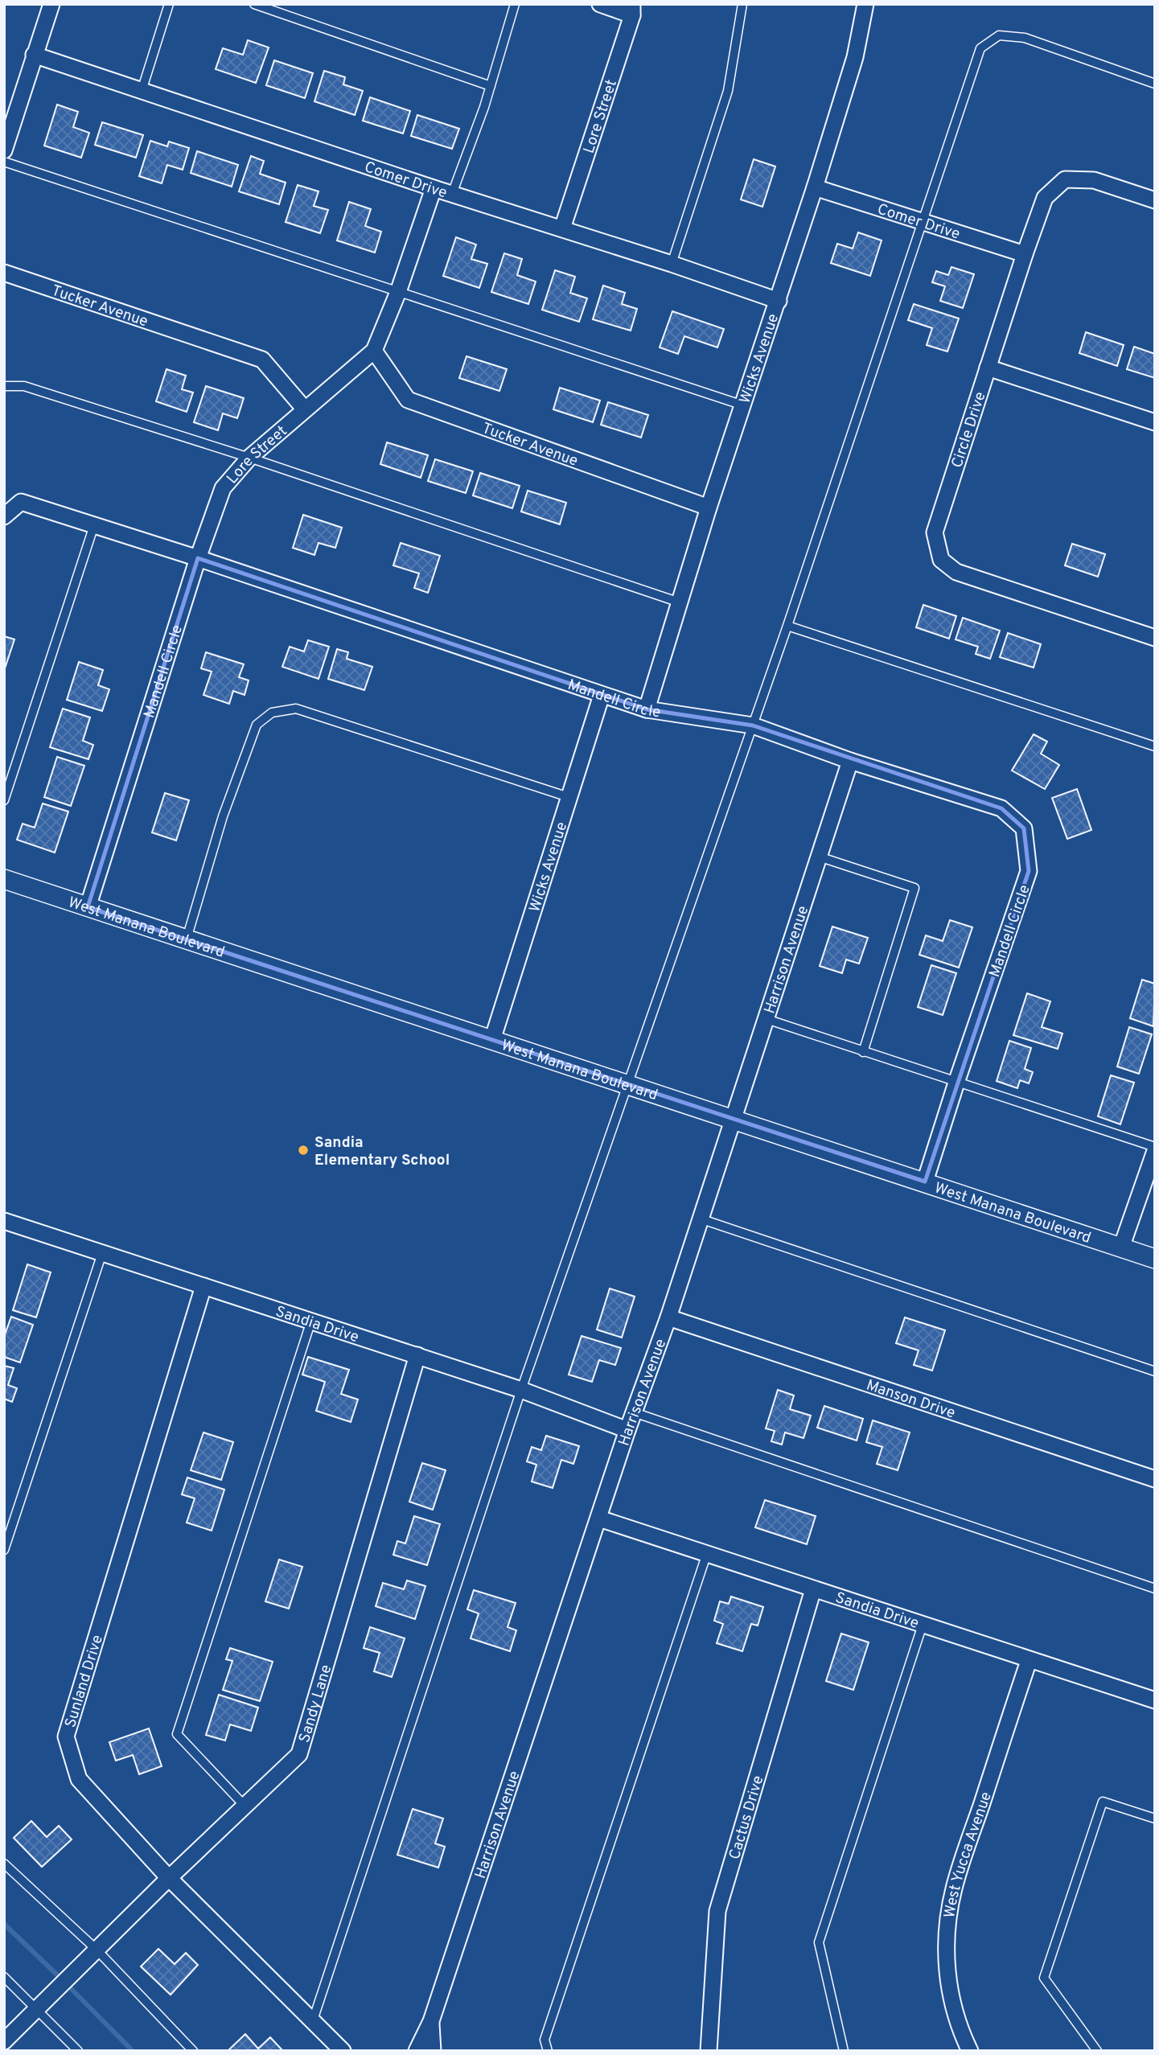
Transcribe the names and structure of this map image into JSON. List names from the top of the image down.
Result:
{
  "streets": {
    "street": [
      "Lore Street",
      "Comer Drive",
      "Tucker Avenue",
      "Wicks Avenue",
      "Circle Drive",
      "Mandell Circle",
      "West Manana Boulevard",
      "Harrison Avenue",
      "Sandia Drive",
      "Manson Drive",
      "Sunland Drive",
      "Sandy Lane",
      "Cactus Drive",
      "West Yucca Avenue"
    ]
  },
  "crossings": [
    ["Lore Street", "Comer Drive"],
    ["Lore Street", "Tucker Avenue"],
    ["Lore Street", "Mandell Circle"],
    ["Comer Drive", "Wicks Avenue"],
    ["Comer Drive", "Circle Drive"],
    ["Tucker Avenue", "Wicks Avenue"],
    ["Wicks Avenue", "Mandell Circle"],
    ["Wicks Avenue", "West Manana Boulevard"],
    ["Mandell Circle", "West Manana Boulevard"],
    ["Mandell Circle", "Harrison Avenue"],
    ["West Manana Boulevard", "Harrison Avenue"],
    ["Harrison Avenue", "Sandia Drive"],
    ["Harrison Avenue", "Manson Drive"],
    ["Sandia Drive", "Sunland Drive"],
    ["Sandia Drive", "Sandy Lane"],
    ["Sandia Drive", "Cactus Drive"],
    ["Sandia Drive", "West Yucca Avenue"],
    ["Sunland Drive", "Sandy Lane"]
  ],
  "places": ["Sandia Elementary School"]
}
